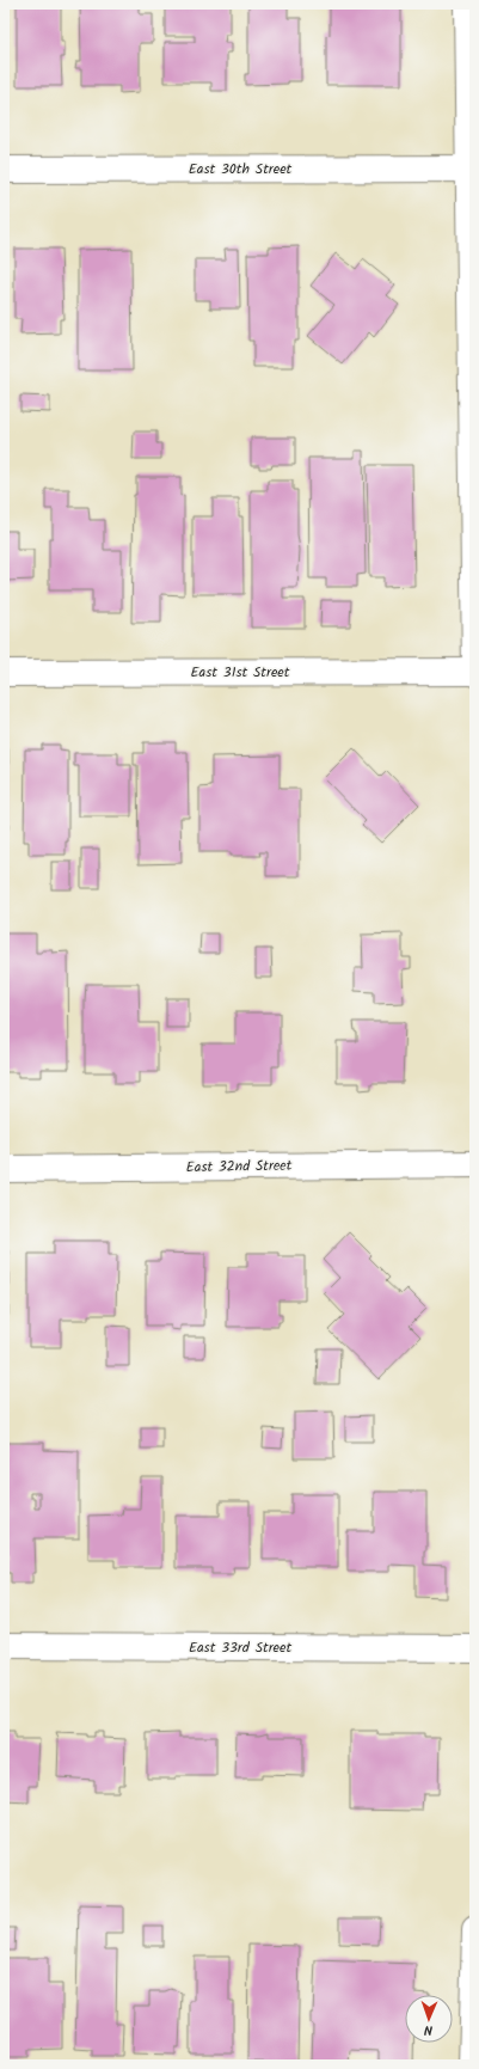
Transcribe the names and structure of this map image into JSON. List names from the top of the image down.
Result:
{
  "streets": {
    "street": [
      "East 30th Street",
      "East 31st Street",
      "East 32nd Street",
      "East 33rd Street"
    ]
  },
  "north": "bottom"
}
